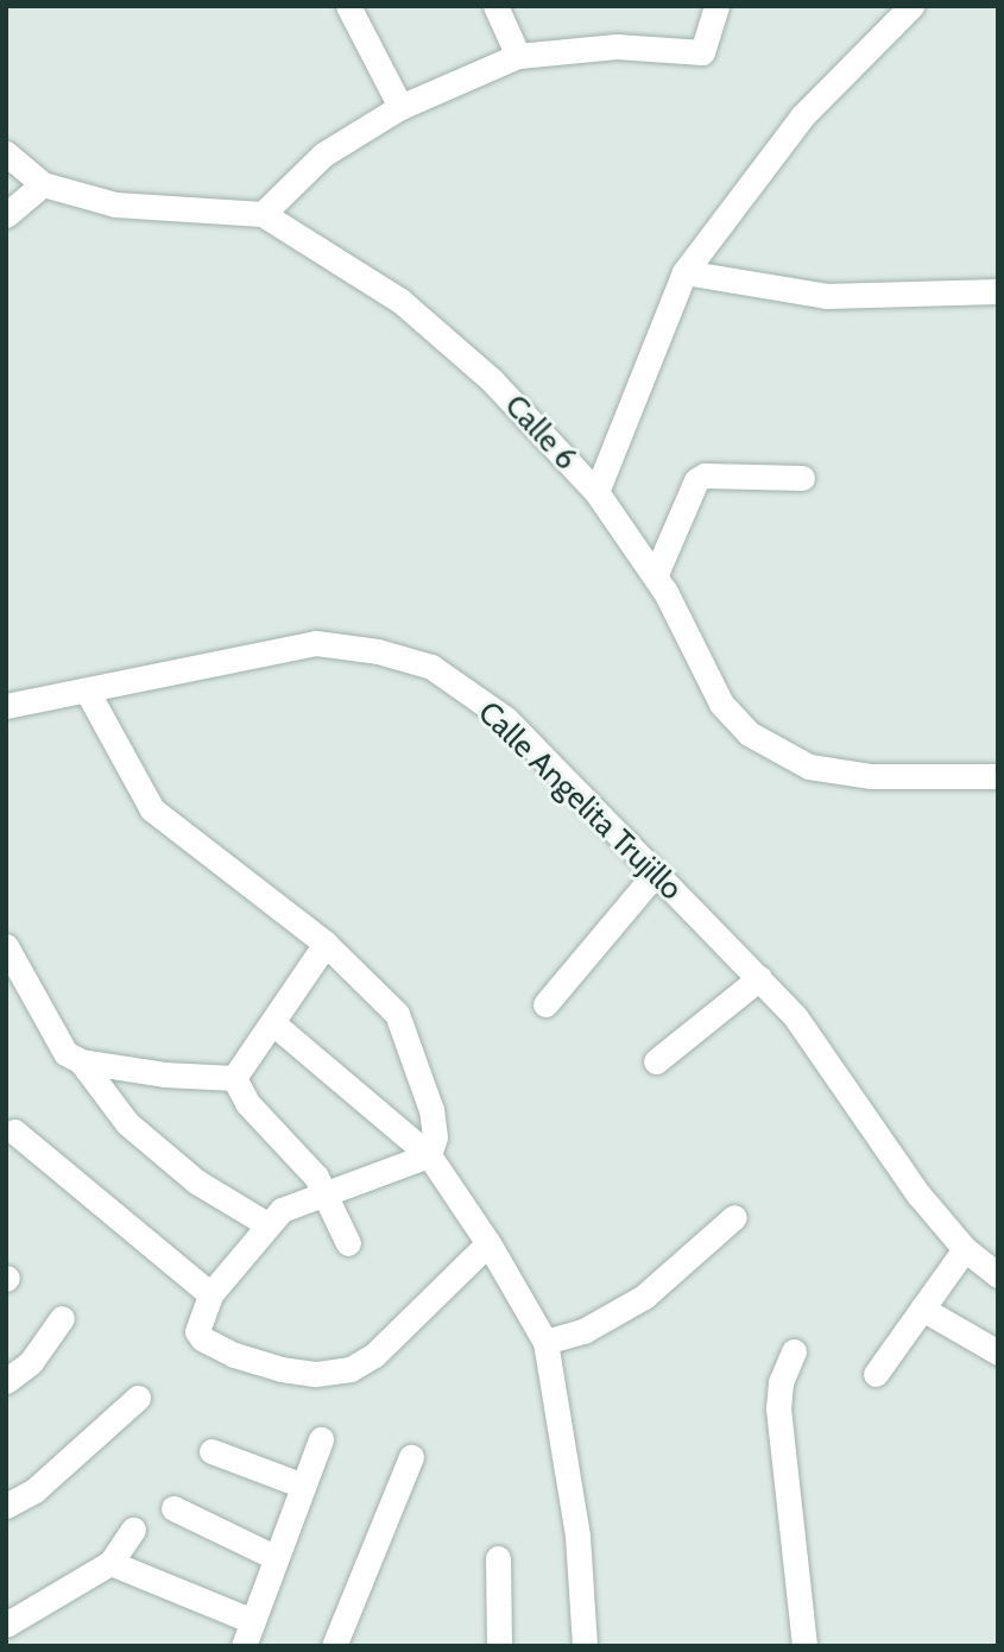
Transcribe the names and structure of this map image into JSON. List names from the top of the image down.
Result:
{
  "streets": {
    "street": ["Calle 6", "Calle Angelita Trujillo"]
  }
}
